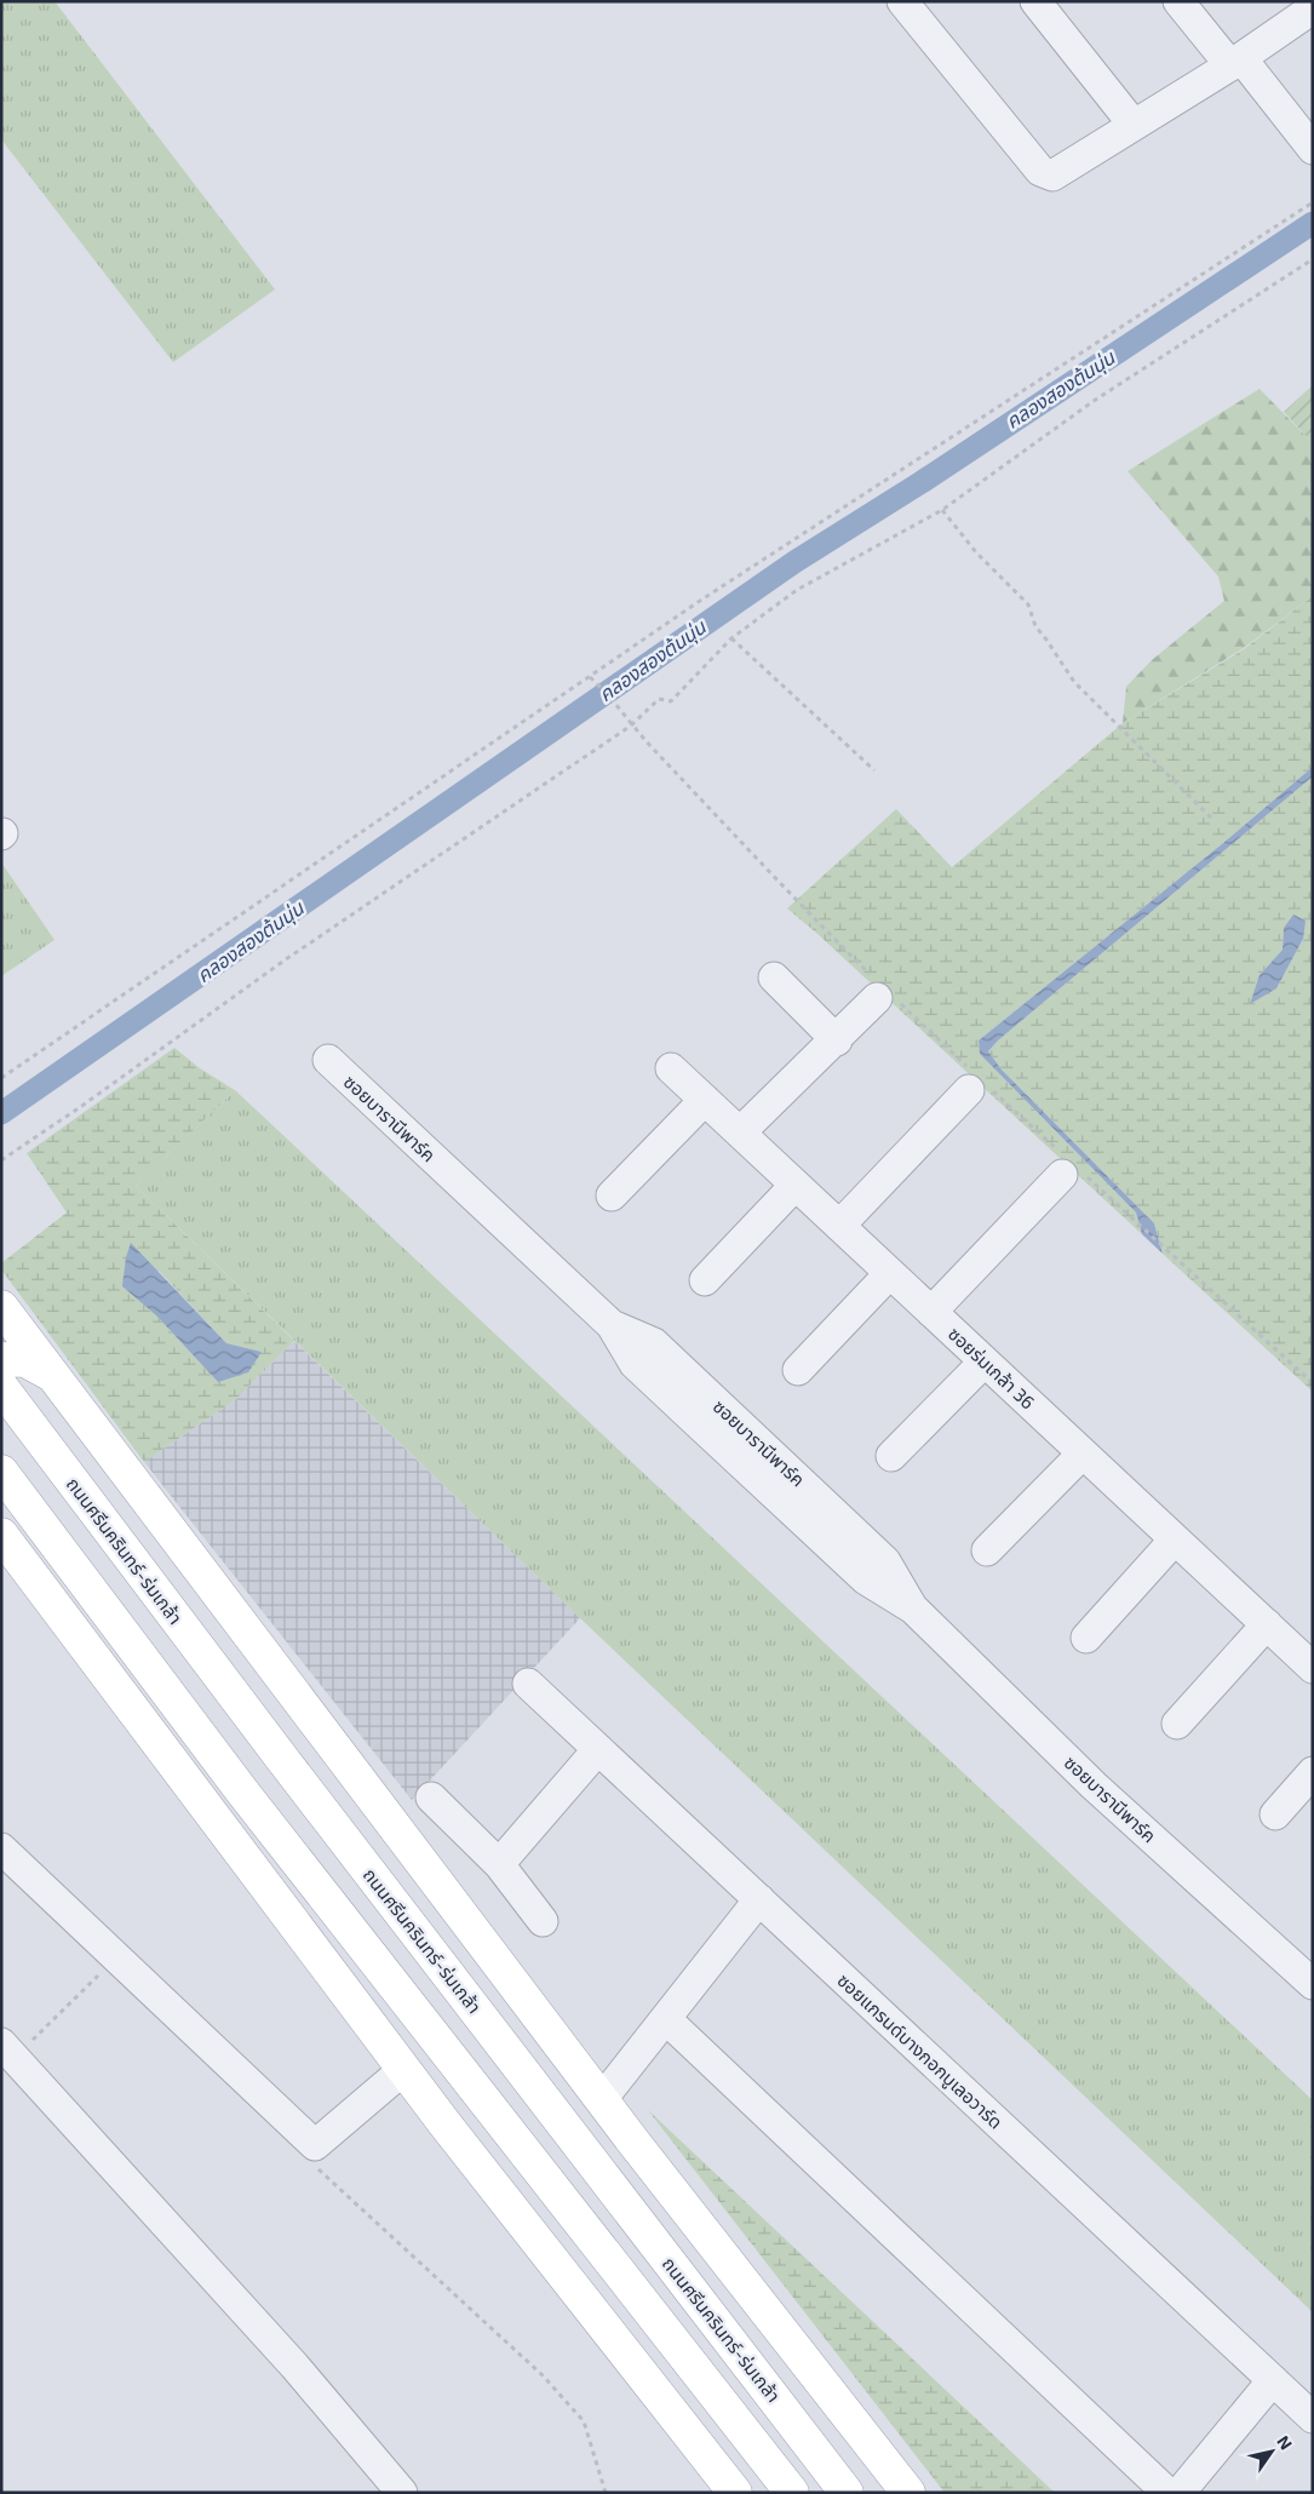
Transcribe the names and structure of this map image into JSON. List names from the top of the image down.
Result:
{
  "streets": {
    "main road": ["ถนนศรีนครินทร์-ร่มเกล้า"],
    "street": ["ซอยบารานีพาร์ค", "ซอยร่มเกล้า 36", "ซอยแกรนด์บางกอกบูเลอวาร์ด"]
  },
  "water": ["คลองสองต้นนุ่น"],
  "north": "top right"
}
